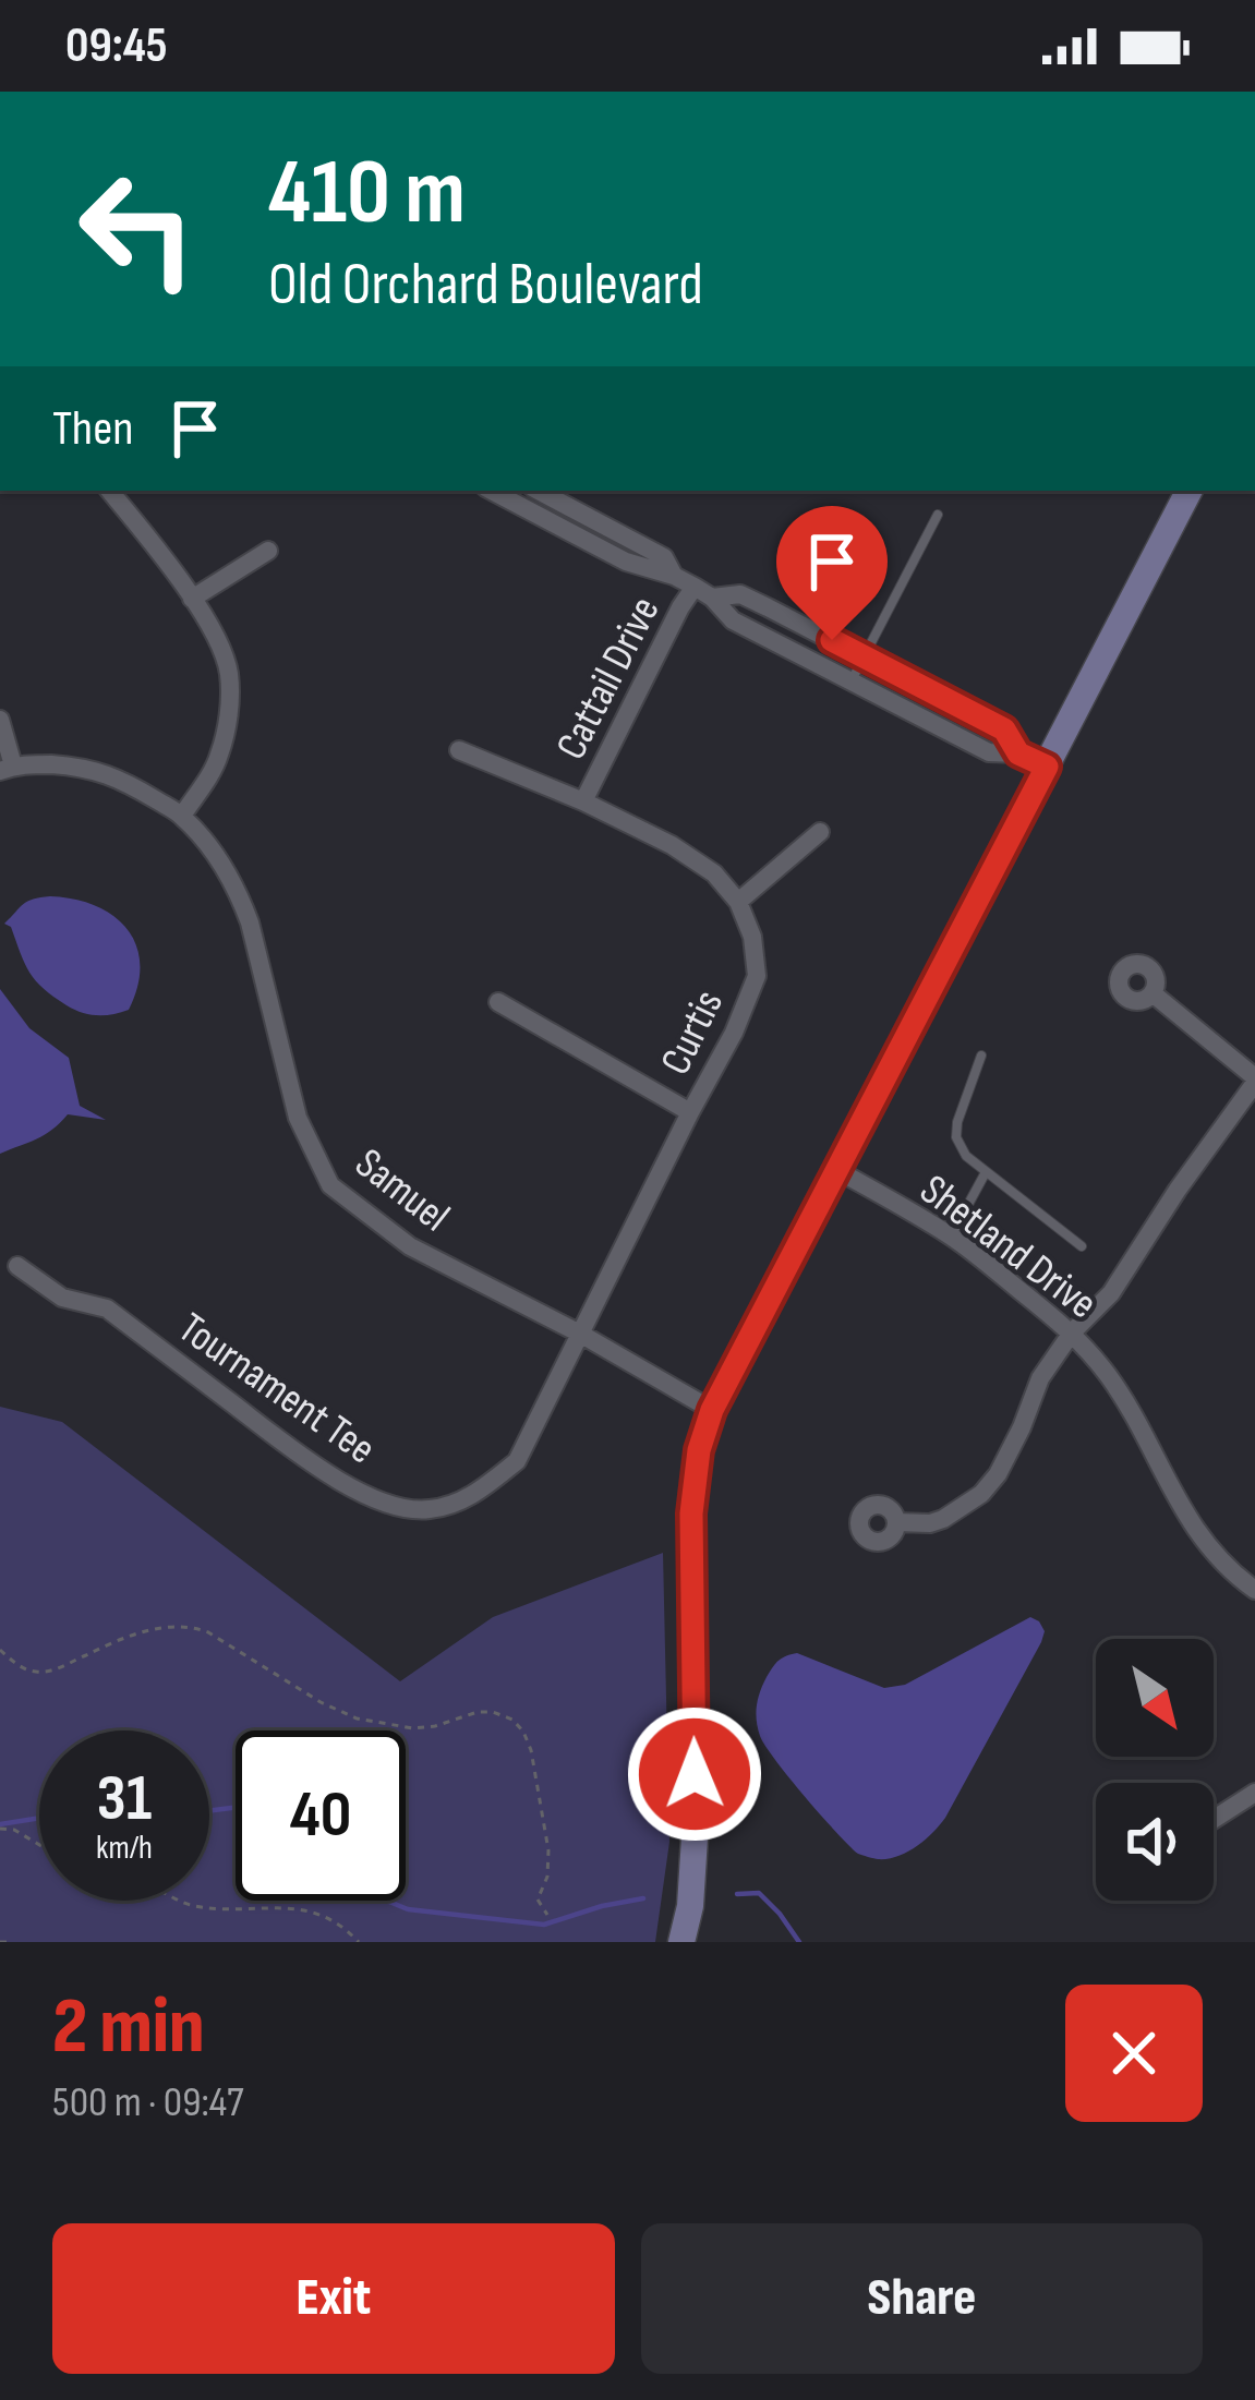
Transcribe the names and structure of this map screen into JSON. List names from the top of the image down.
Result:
{
  "streets": {
    "street": [
      "Cattail Drive",
      "Curtis",
      "Samuel",
      "Shetland Drive",
      "Tournament Tee"
    ]
  },
  "crossings": [
    ["Curtis", "Samuel"],
    ["Curtis", "Tournament Tee"],
    ["Samuel", "Tournament Tee"]
  ],
  "north": "bottom right",
  "page": {
    "status": "09:45",
    "turn": ["410 m", "Old Orchard Boulevard"],
    "then": "Then",
    "speed": "31 km/h",
    "limit": "40",
    "heading": ["2 min", "500 m · 09:47"],
    "buttons": ["Exit", "Share"]
  }
}
